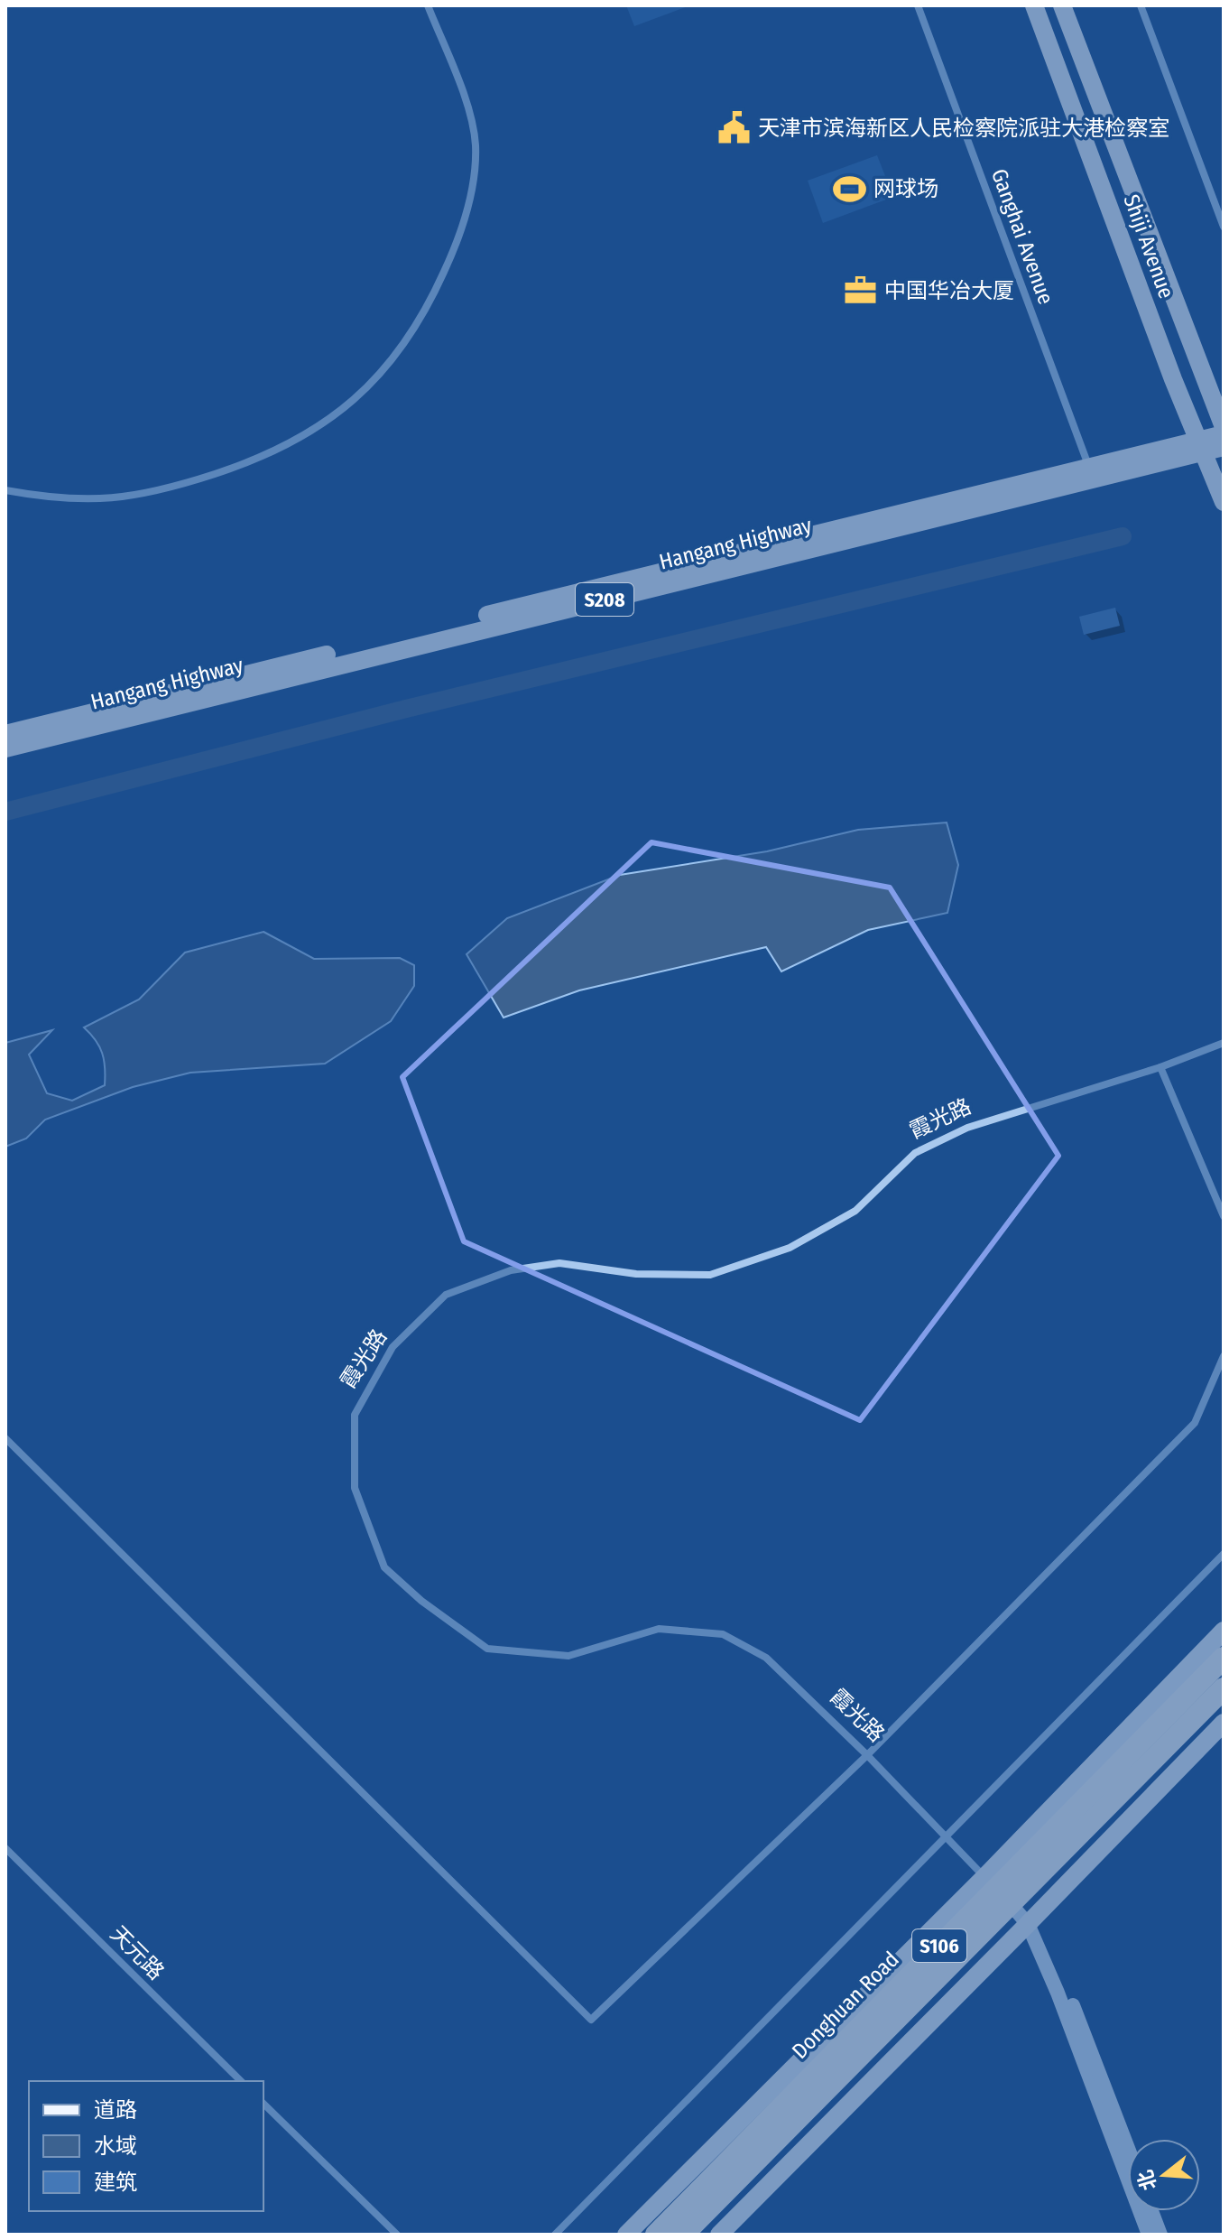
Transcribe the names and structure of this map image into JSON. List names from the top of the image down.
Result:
{
  "streets": {
    "highway": ["S106", "Donghuan Road"],
    "main road": ["Shiji Avenue", "Hangang Highway", "S208"],
    "street": ["Ganghai Avenue", "霞光路", "天元路"]
  },
  "crossings": [
    ["Ganghai Avenue", "Hangang Highway"],
    ["Shiji Avenue", "Hangang Highway"],
    ["霞光路", "Donghuan Road"]
  ],
  "places": {
    "public building": ["天津市滨海新区人民检察院派驻大港检察室"],
    "sports": ["网球场"],
    "office": ["中国华冶大厦"]
  },
  "legend": ["道路", "水域", "建筑"],
  "north": "left"
}
